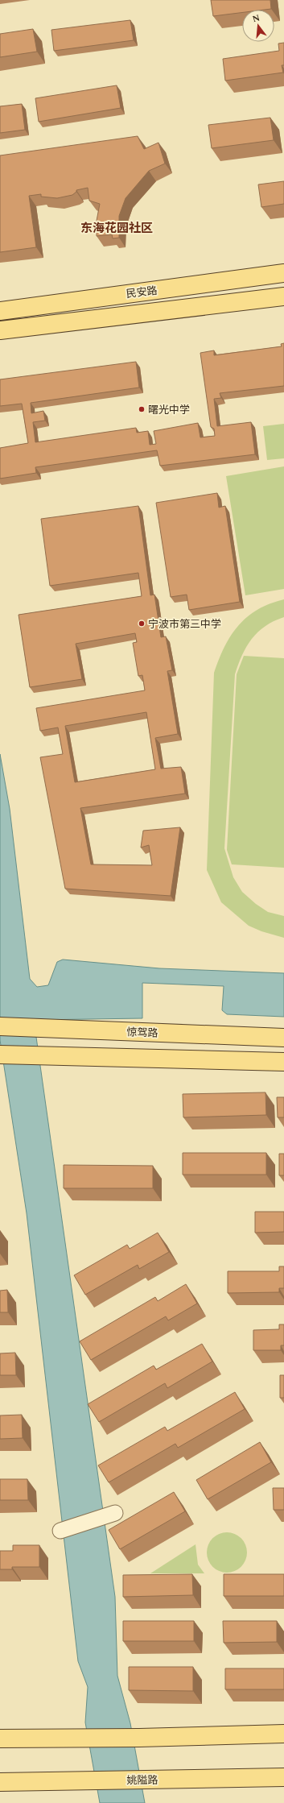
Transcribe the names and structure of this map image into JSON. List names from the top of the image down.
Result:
{
  "streets": {
    "main road": ["民安路", "惊驾路", "姚隘路"]
  },
  "districts": ["东海花园社区"],
  "places": ["曙光中学", "宁波市第三中学"],
  "north": "top"
}
